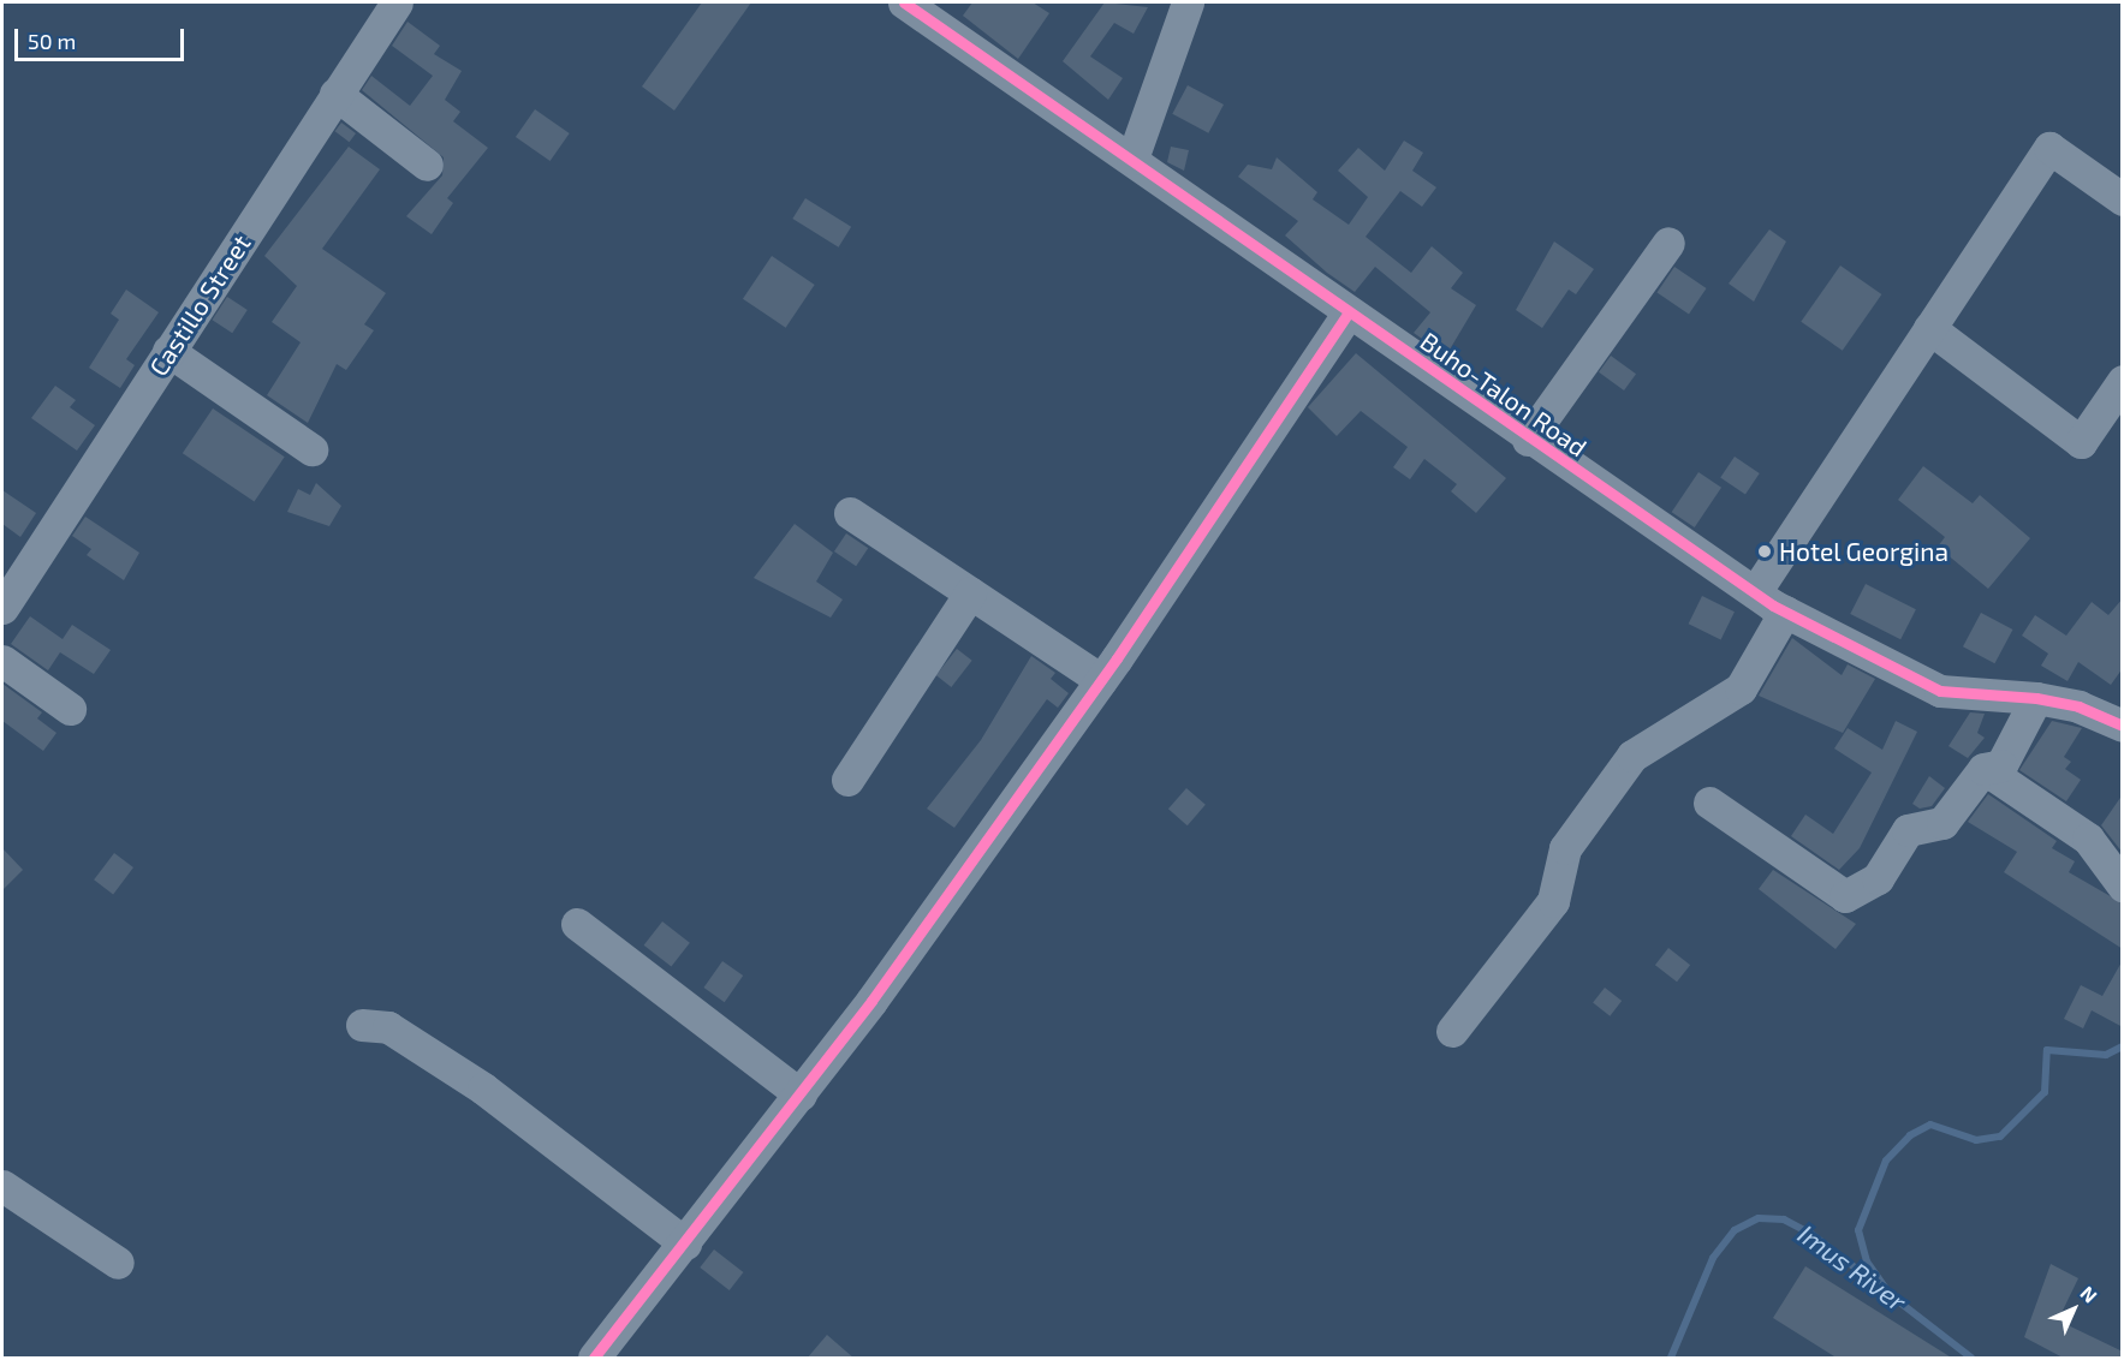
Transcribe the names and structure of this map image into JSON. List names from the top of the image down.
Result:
{
  "streets": {
    "street": ["Castillo Street", "Buho-Talon Road"]
  },
  "water": ["Imus River"],
  "places": ["Hotel Georgina"],
  "scale_bar": "50 m",
  "north": "top right"
}
